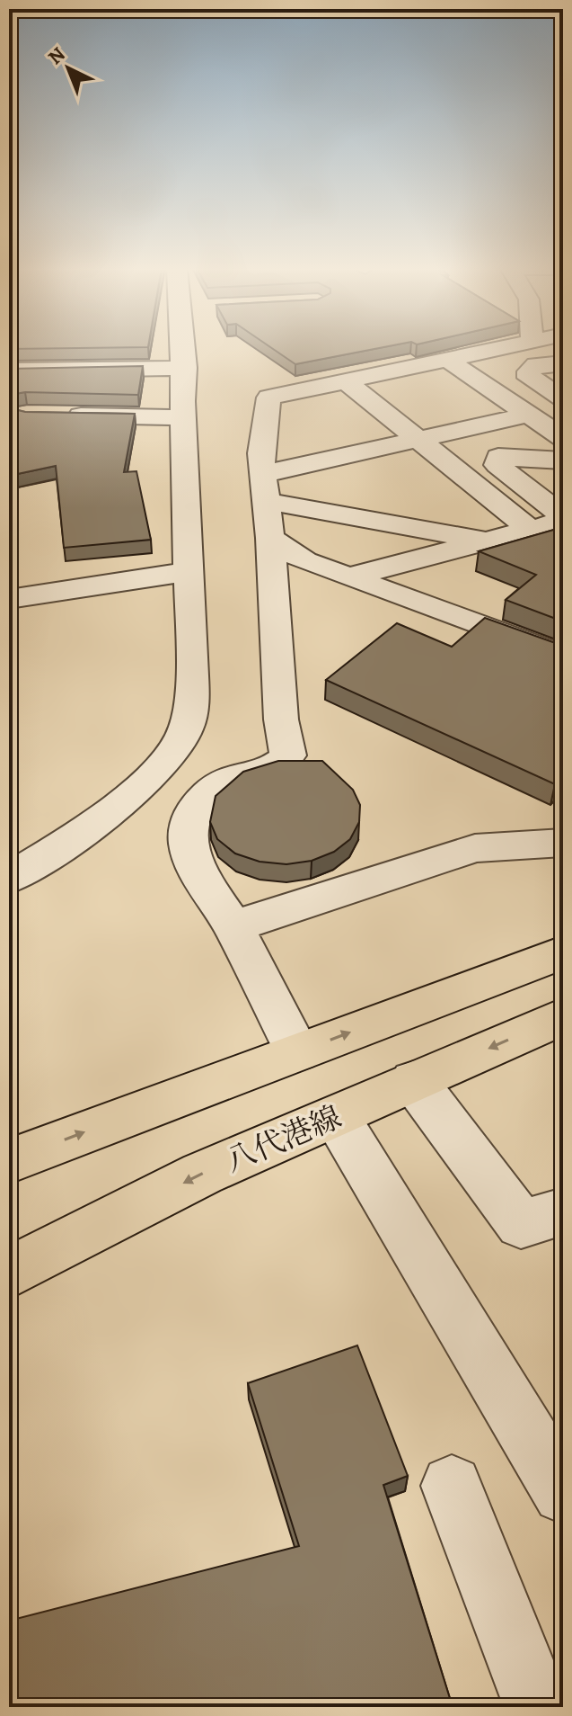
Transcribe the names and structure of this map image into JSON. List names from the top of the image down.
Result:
{
  "streets": {
    "main road": ["八代港線"]
  },
  "north": "top left"
}
